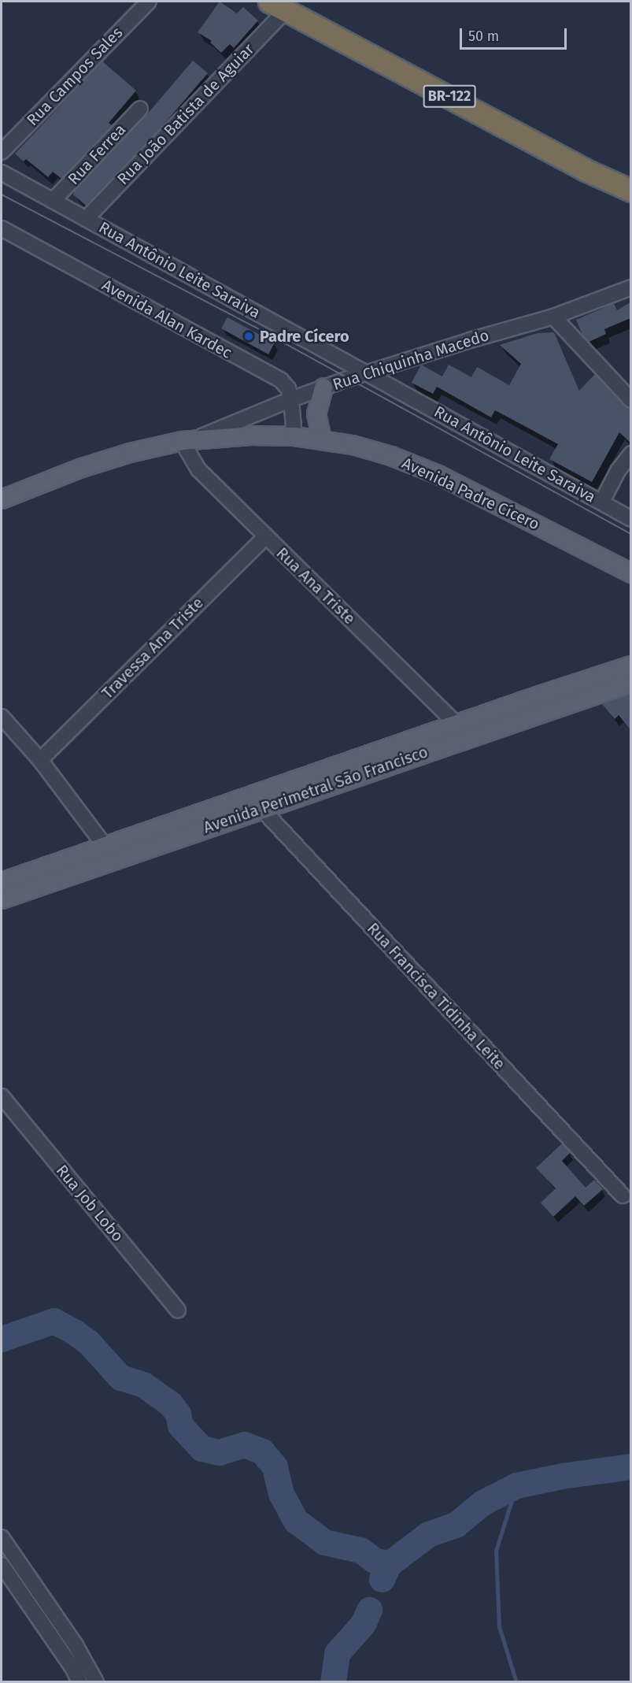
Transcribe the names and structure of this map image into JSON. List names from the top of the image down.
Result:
{
  "streets": {
    "highway": ["BR-122"],
    "main road": ["Avenida Padre Cícero", "Avenida Perimetral São Francisco"],
    "street": [
      "Rua Campos Sales",
      "Rua João Batista de Aguiar",
      "Rua Ferrea",
      "Rua Antônio Leite Saraiva",
      "Avenida Alan Kardec",
      "Rua Chiquinha Macedo",
      "Rua Ana Triste",
      "Travessa Ana Triste",
      "Rua Francisca Tidinha Leite",
      "Rua Job Lobo"
    ]
  },
  "crossings": [
    ["BR-122", "Rua João Batista de Aguiar"],
    ["Rua João Batista de Aguiar", "Rua Antônio Leite Saraiva"],
    ["Rua Ferrea", "Rua Antônio Leite Saraiva"],
    ["Rua Antônio Leite Saraiva", "Rua Chiquinha Macedo"],
    ["Avenida Alan Kardec", "Rua Chiquinha Macedo"],
    ["Avenida Alan Kardec", "Avenida Padre Cícero"],
    ["Rua Chiquinha Macedo", "Avenida Padre Cícero"],
    ["Rua Chiquinha Macedo", "Rua Ana Triste"],
    ["Avenida Padre Cícero", "Rua Ana Triste"],
    ["Rua Ana Triste", "Travessa Ana Triste"],
    ["Rua Ana Triste", "Avenida Perimetral São Francisco"],
    ["Avenida Perimetral São Francisco", "Rua Francisca Tidinha Leite"]
  ],
  "places": ["Padre Cícero"],
  "scale_bar": "50 m"
}
